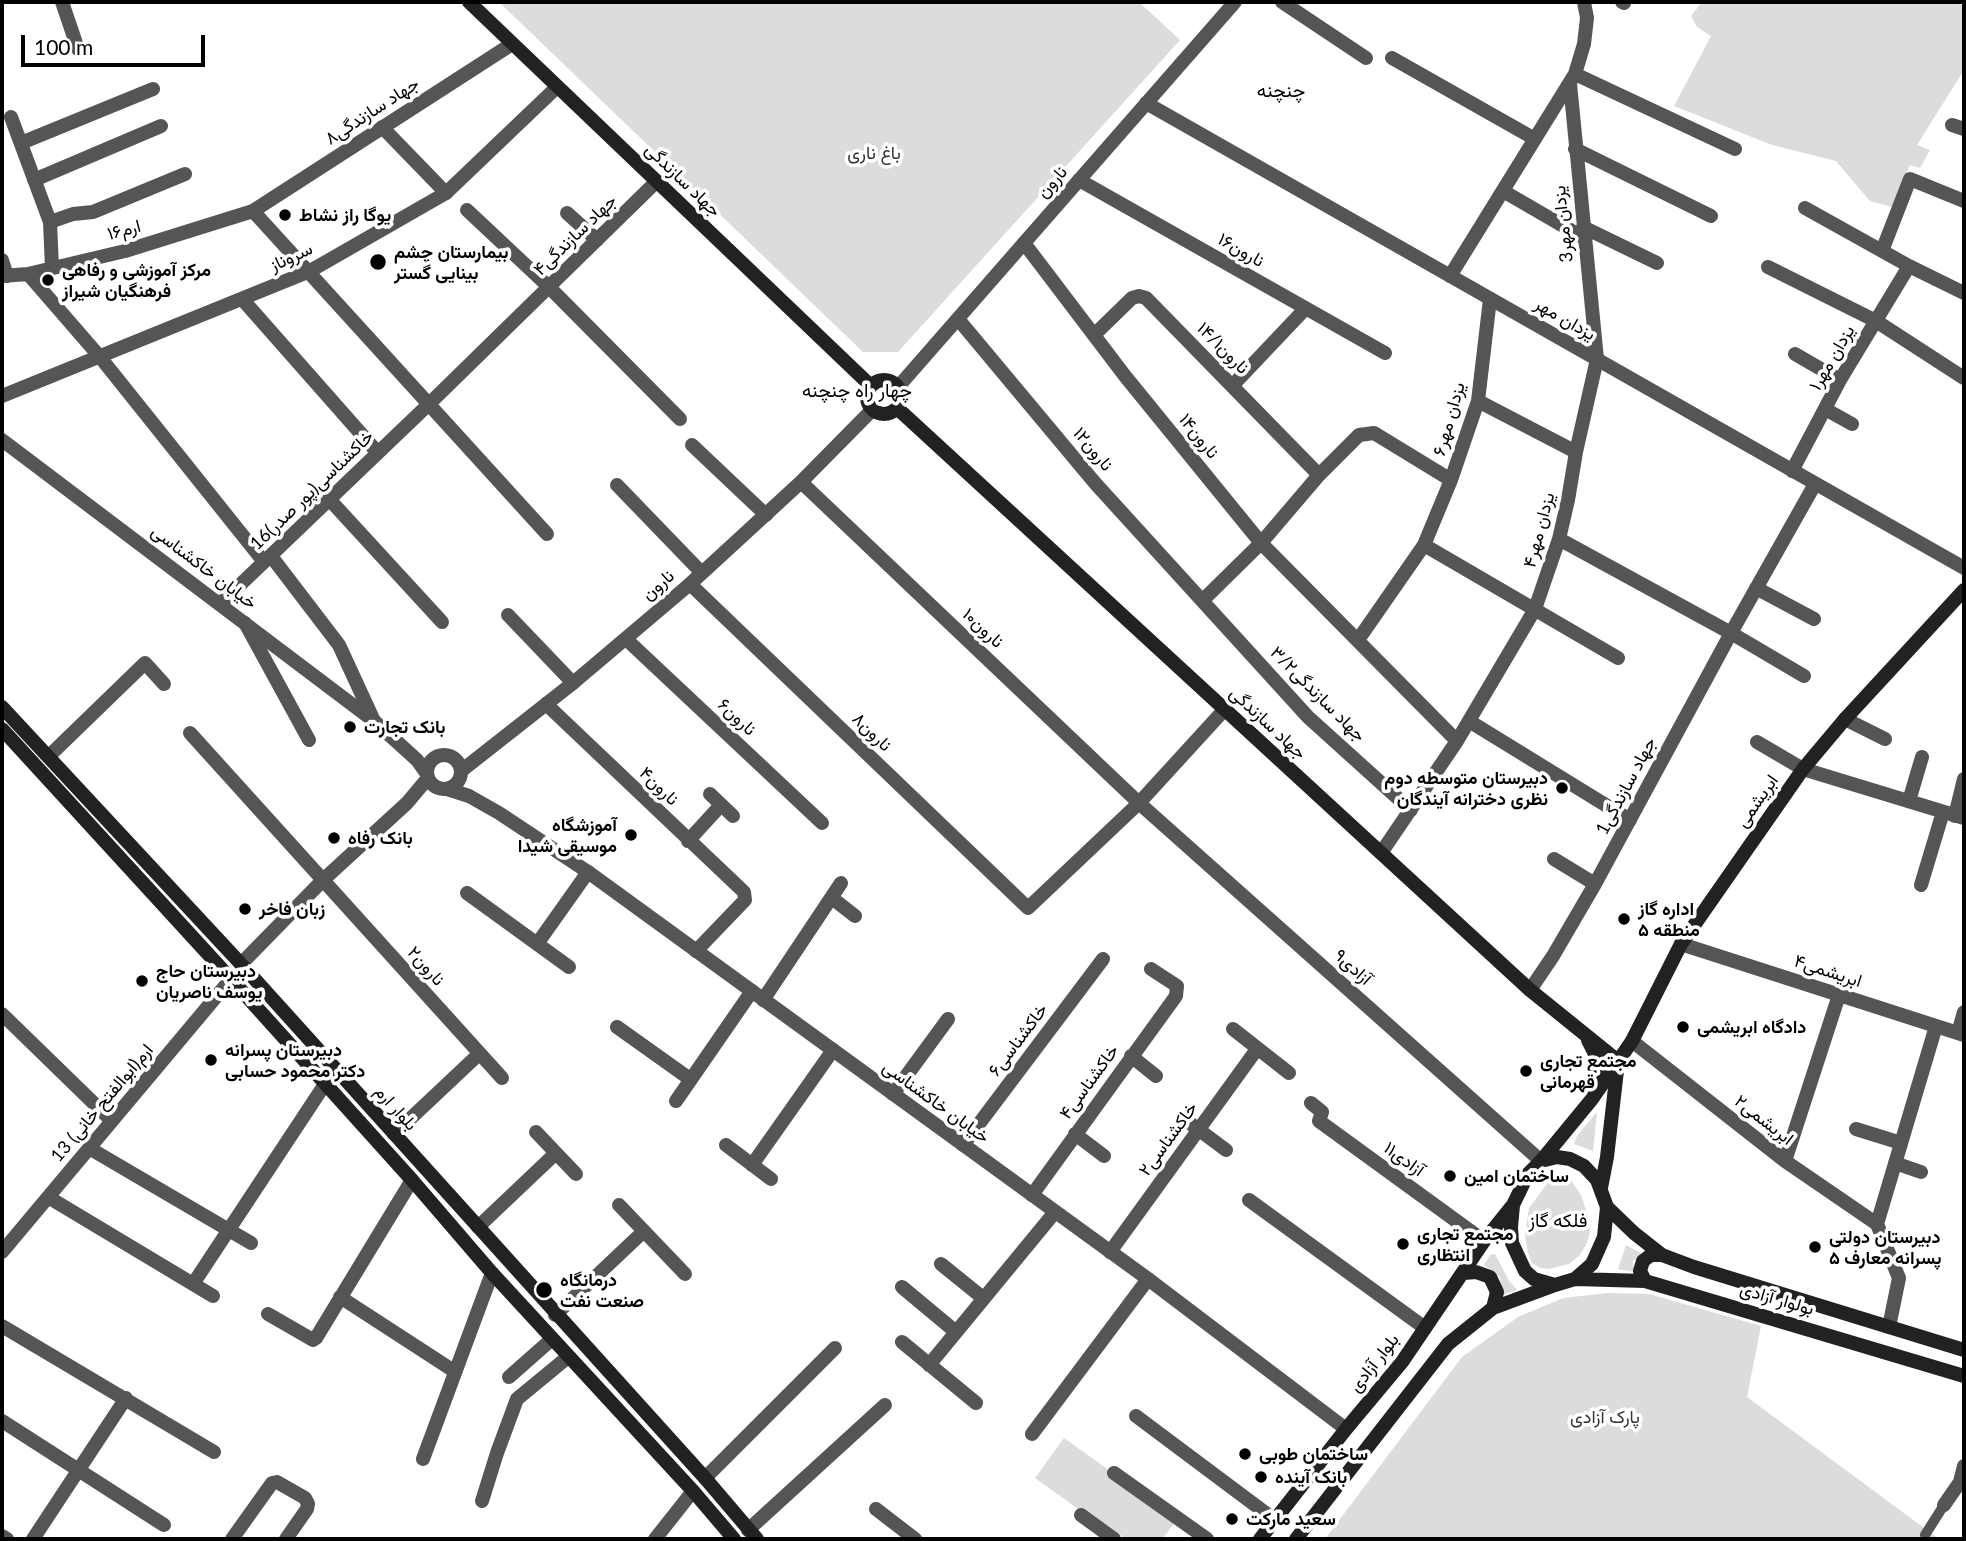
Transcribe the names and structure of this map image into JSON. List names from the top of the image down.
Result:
{
  "streets": {
    "main road": [
      "جهاد سازندگی",
      "ابریشمی",
      "بلوار ارم",
      "بولوار آزادی",
      "بلوار آزادی"
    ],
    "street": [
      "جهاد سازندگی۸",
      "نارون",
      "3یزدان مهر",
      "ارم۱۶",
      "جهاد سازندگی۴",
      "نارون۱۶",
      "سروناز",
      "یزدان مهر",
      "۱۴/۱نارون",
      "یزدان مهر۱",
      "یزدان مهر۶",
      "نارون۱۴",
      "نارون۱۲",
      "16خاکشناسی(پور صدر)",
      "یزدان مهر۴",
      "خیابان خاکشناسی",
      "نارون۱۰",
      "۳/۲جهاد سازندگی",
      "نارون۶",
      "نارون۸",
      "نارون۴",
      "1جهاد سازندگی",
      "نارون۲",
      "آزادی۹",
      "ابریشمی۴",
      "خاکشناسی۶",
      "خاکشناسی۴",
      "13 ارم(ابوالفتح خانی)",
      "ابریشمی۲",
      "خاکشناسی۲",
      "آزادی۱۱"
    ]
  },
  "crossings": [
    ["جهاد سازندگی۸", "جهاد سازندگی"],
    ["جهاد سازندگی۸", "ارم۱۶"],
    ["جهاد سازندگی", "نارون"],
    ["جهاد سازندگی", "جهاد سازندگی۴"],
    ["جهاد سازندگی", "سروناز"],
    ["جهاد سازندگی", "یزدان مهر۴"],
    ["جهاد سازندگی", "1جهاد سازندگی"],
    ["جهاد سازندگی", "ابریشمی"],
    ["نارون", "نارون۱۶"],
    ["نارون", "یزدان مهر"],
    ["نارون", "نارون۱۴"],
    ["نارون", "نارون۱۲"],
    ["نارون", "خیابان خاکشناسی"],
    ["نارون", "نارون۱۰"],
    ["نارون", "نارون۶"],
    ["نارون", "نارون۸"],
    ["نارون", "نارون۴"],
    ["3یزدان مهر", "یزدان مهر"],
    ["3یزدان مهر", "یزدان مهر۴"],
    ["جهاد سازندگی۴", "16خاکشناسی(پور صدر)"],
    ["یزدان مهر", "یزدان مهر۱"],
    ["یزدان مهر", "یزدان مهر۶"],
    ["یزدان مهر", "یزدان مهر۴"],
    ["یزدان مهر", "1جهاد سازندگی"],
    ["۱۴/۱نارون", "نارون۱۴"],
    ["یزدان مهر۶", "نارون۱۴"],
    ["نارون۱۴", "یزدان مهر۴"],
    ["نارون۱۲", "۳/۲جهاد سازندگی"],
    ["16خاکشناسی(پور صدر)", "خیابان خاکشناسی"],
    ["یزدان مهر۴", "۳/۲جهاد سازندگی"],
    ["خیابان خاکشناسی", "نارون۴"],
    ["خیابان خاکشناسی", "خاکشناسی۶"],
    ["خیابان خاکشناسی", "خاکشناسی۴"],
    ["خیابان خاکشناسی", "خاکشناسی۲"],
    ["خیابان خاکشناسی", "بلوار آزادی"],
    ["نارون۱۰", "نارون۸"],
    ["نارون۱۰", "آزادی۹"],
    ["نارون۸", "آزادی۹"],
    ["ابریشمی", "آزادی۹"],
    ["ابریشمی", "ابریشمی۴"],
    ["ابریشمی", "ابریشمی۲"],
    ["ابریشمی", "بولوار آزادی"],
    ["ابریشمی", "بلوار آزادی"],
    ["آزادی۹", "بولوار آزادی"],
    ["آزادی۹", "بلوار آزادی"],
    ["13 ارم(ابوالفتح خانی)", "بلوار ارم"],
    ["آزادی۱۱", "بلوار آزادی"],
    ["بولوار آزادی", "بلوار آزادی"]
  ],
  "districts": ["چنچنه", "چهار راه چنچنه", "فلکه گاز"],
  "parks": ["باغ ناری", "پارک آزادی"],
  "places": [
    "یوگا راز نشاط",
    "بیمارستان چشم بینایی گستر",
    "مرکز آموزشی و رفاهی فرهنگیان شیراز",
    "بانک تجارت",
    "دبیرستان متوسطه دوم نظری دخترانه آیندگان",
    "آموزشگاه موسیقی شیدا",
    "بانک رفاه",
    "زبان فاخر",
    "اداره گاز منطقه ۵",
    "دبیرستان حاج یوسف ناصریان",
    "دادگاه ابریشمی",
    "دبیرستان پسرانه دکتر محمود حسابی",
    "مجتمع تجاری قهرمانی",
    "ساختمان امین",
    "مجتمع تجاری انتظاری",
    "دبیرستان دولتی پسرانه معارف ۵",
    "درمانگاه صنعت نفت",
    "ساختمان طوبی",
    "بانک آینده",
    "سعید مارکت"
  ],
  "scale_bar": "100 m"
}
